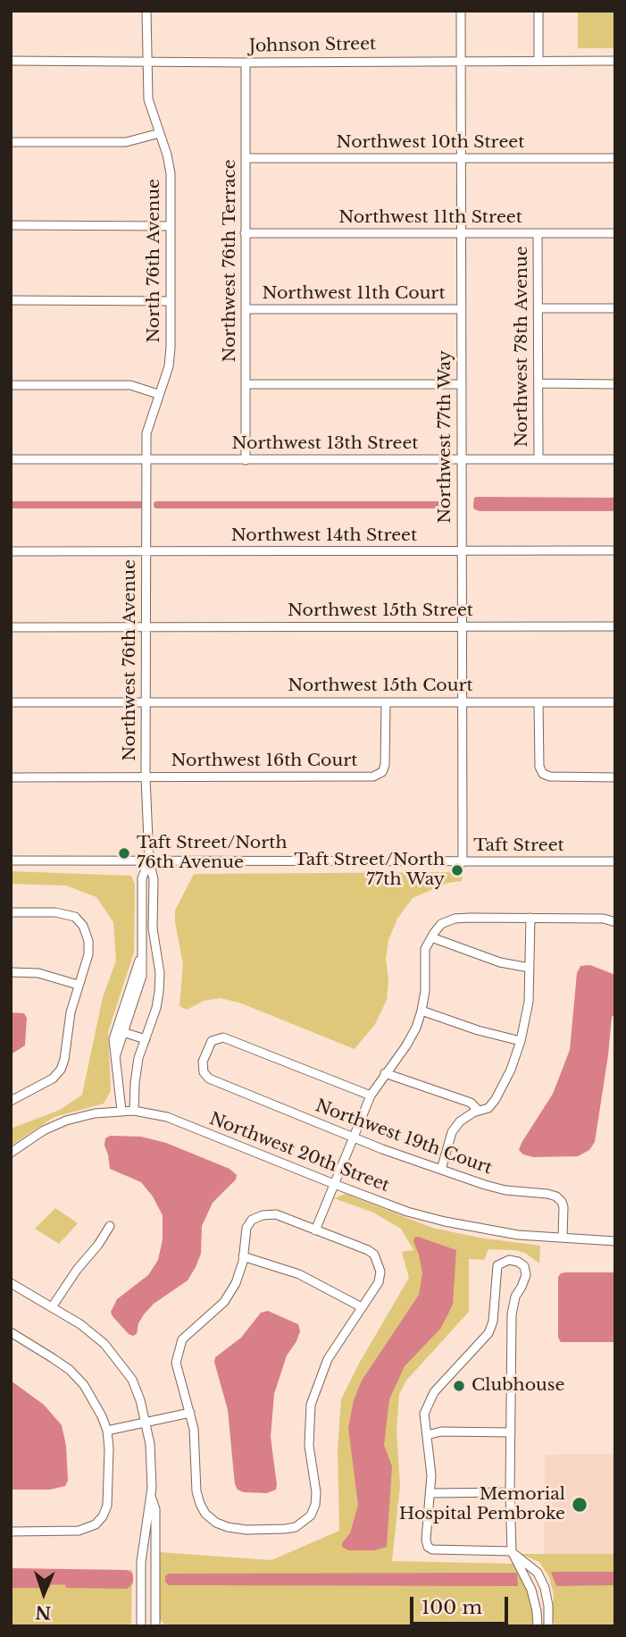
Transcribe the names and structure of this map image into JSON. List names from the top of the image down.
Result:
{
  "streets": {
    "street": [
      "Johnson Street",
      "Northwest 10th Street",
      "Northwest 11th Street",
      "North 76th Avenue",
      "Northwest 76th Terrace",
      "Northwest 11th Court",
      "Northwest 78th Avenue",
      "Northwest 77th Way",
      "Northwest 13th Street",
      "Northwest 14th Street",
      "Northwest 15th Street",
      "Northwest 76th Avenue",
      "Northwest 15th Court",
      "Northwest 16th Court",
      "Taft Street",
      "Northwest 19th Court",
      "Northwest 20th Street"
    ]
  },
  "crossings": [
    ["Johnson Street", "North 76th Avenue"],
    ["Johnson Street", "Northwest 76th Terrace"],
    ["Johnson Street", "Northwest 77th Way"],
    ["Northwest 10th Street", "Northwest 76th Terrace"],
    ["Northwest 10th Street", "Northwest 77th Way"],
    ["Northwest 11th Street", "Northwest 76th Terrace"],
    ["Northwest 11th Street", "Northwest 78th Avenue"],
    ["Northwest 11th Street", "Northwest 77th Way"],
    ["North 76th Avenue", "Northwest 13th Street"],
    ["North 76th Avenue", "Northwest 76th Avenue"],
    ["Northwest 76th Terrace", "Northwest 11th Court"],
    ["Northwest 76th Terrace", "Northwest 13th Street"],
    ["Northwest 11th Court", "Northwest 77th Way"],
    ["Northwest 78th Avenue", "Northwest 13th Street"],
    ["Northwest 77th Way", "Northwest 13th Street"],
    ["Northwest 77th Way", "Northwest 14th Street"],
    ["Northwest 77th Way", "Northwest 15th Street"],
    ["Northwest 77th Way", "Northwest 15th Court"],
    ["Northwest 77th Way", "Taft Street"],
    ["Northwest 13th Street", "Northwest 76th Avenue"],
    ["Northwest 14th Street", "Northwest 76th Avenue"],
    ["Northwest 15th Street", "Northwest 76th Avenue"],
    ["Northwest 76th Avenue", "Northwest 15th Court"],
    ["Northwest 76th Avenue", "Northwest 16th Court"],
    ["Northwest 76th Avenue", "Taft Street"],
    ["Northwest 76th Avenue", "Northwest 20th Street"],
    ["Northwest 15th Court", "Northwest 16th Court"],
    ["Northwest 19th Court", "Northwest 20th Street"]
  ],
  "places": [
    "Taft Street/North 76th Avenue",
    "Taft Street/North 77th Way",
    "Clubhouse",
    "Memorial Hospital Pembroke"
  ],
  "scale_bar": "100 m",
  "north": "bottom"
}
